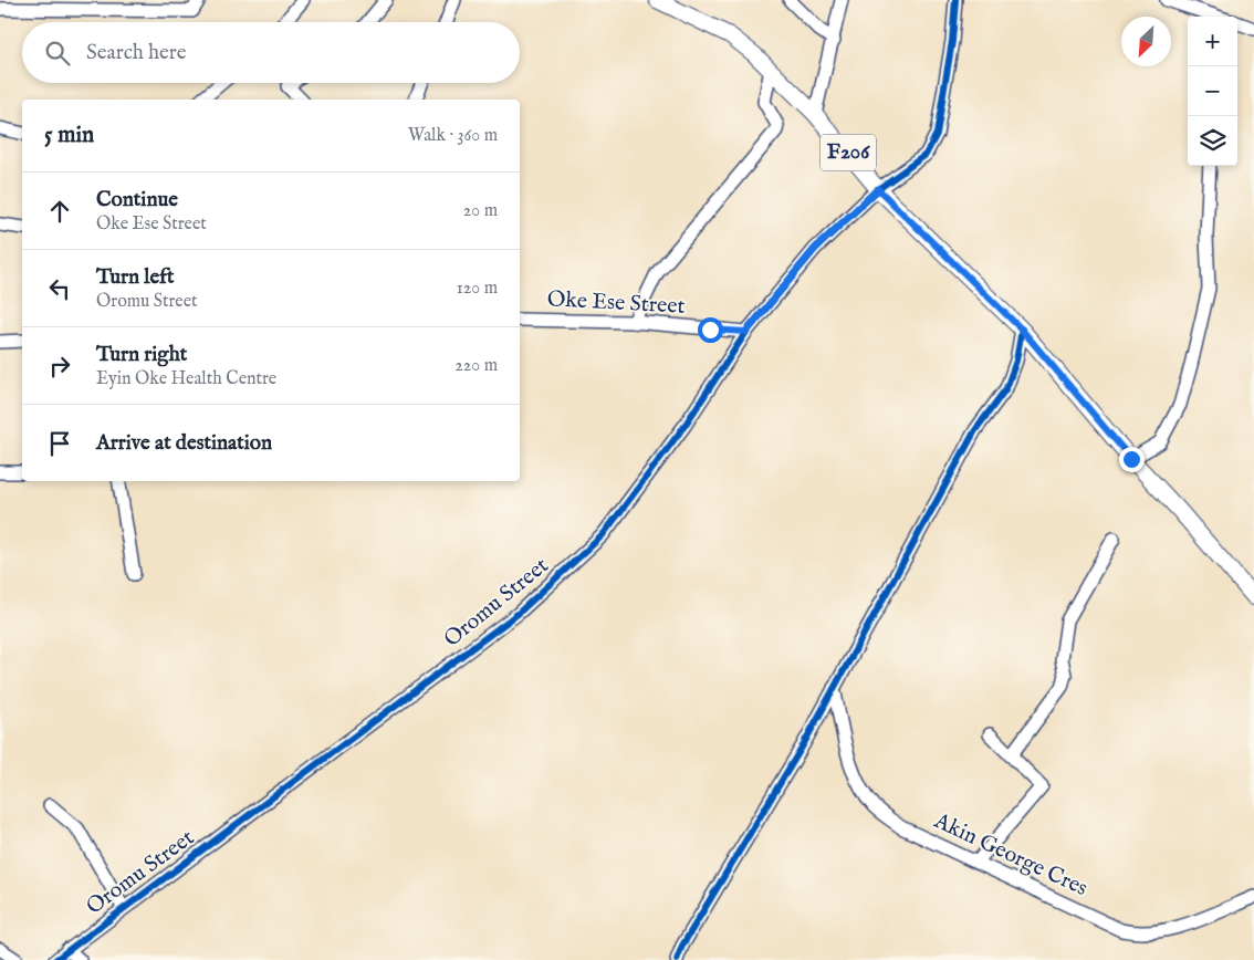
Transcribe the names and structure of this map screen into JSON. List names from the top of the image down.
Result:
{
  "streets": {
    "main road": ["F206"],
    "street": ["Oke Ese Street", "Oromu Street", "Akin George Cres"]
  },
  "crossings": [
    ["F206", "Oromu Street"],
    ["Oke Ese Street", "Oromu Street"]
  ],
  "north": "bottom left",
  "page": {
    "map_buttons": ["+", "−"],
    "search": "Search here",
    "heading": ["5 min", "Walk · 360 m"],
    "list": [
      ["Continue", "Oke Ese Street", "20 m"],
      ["Turn left", "Oromu Street", "120 m"],
      ["Turn right", "Eyin Oke Health Centre", "220 m"],
      "Arrive at destination"
    ]
  }
}
